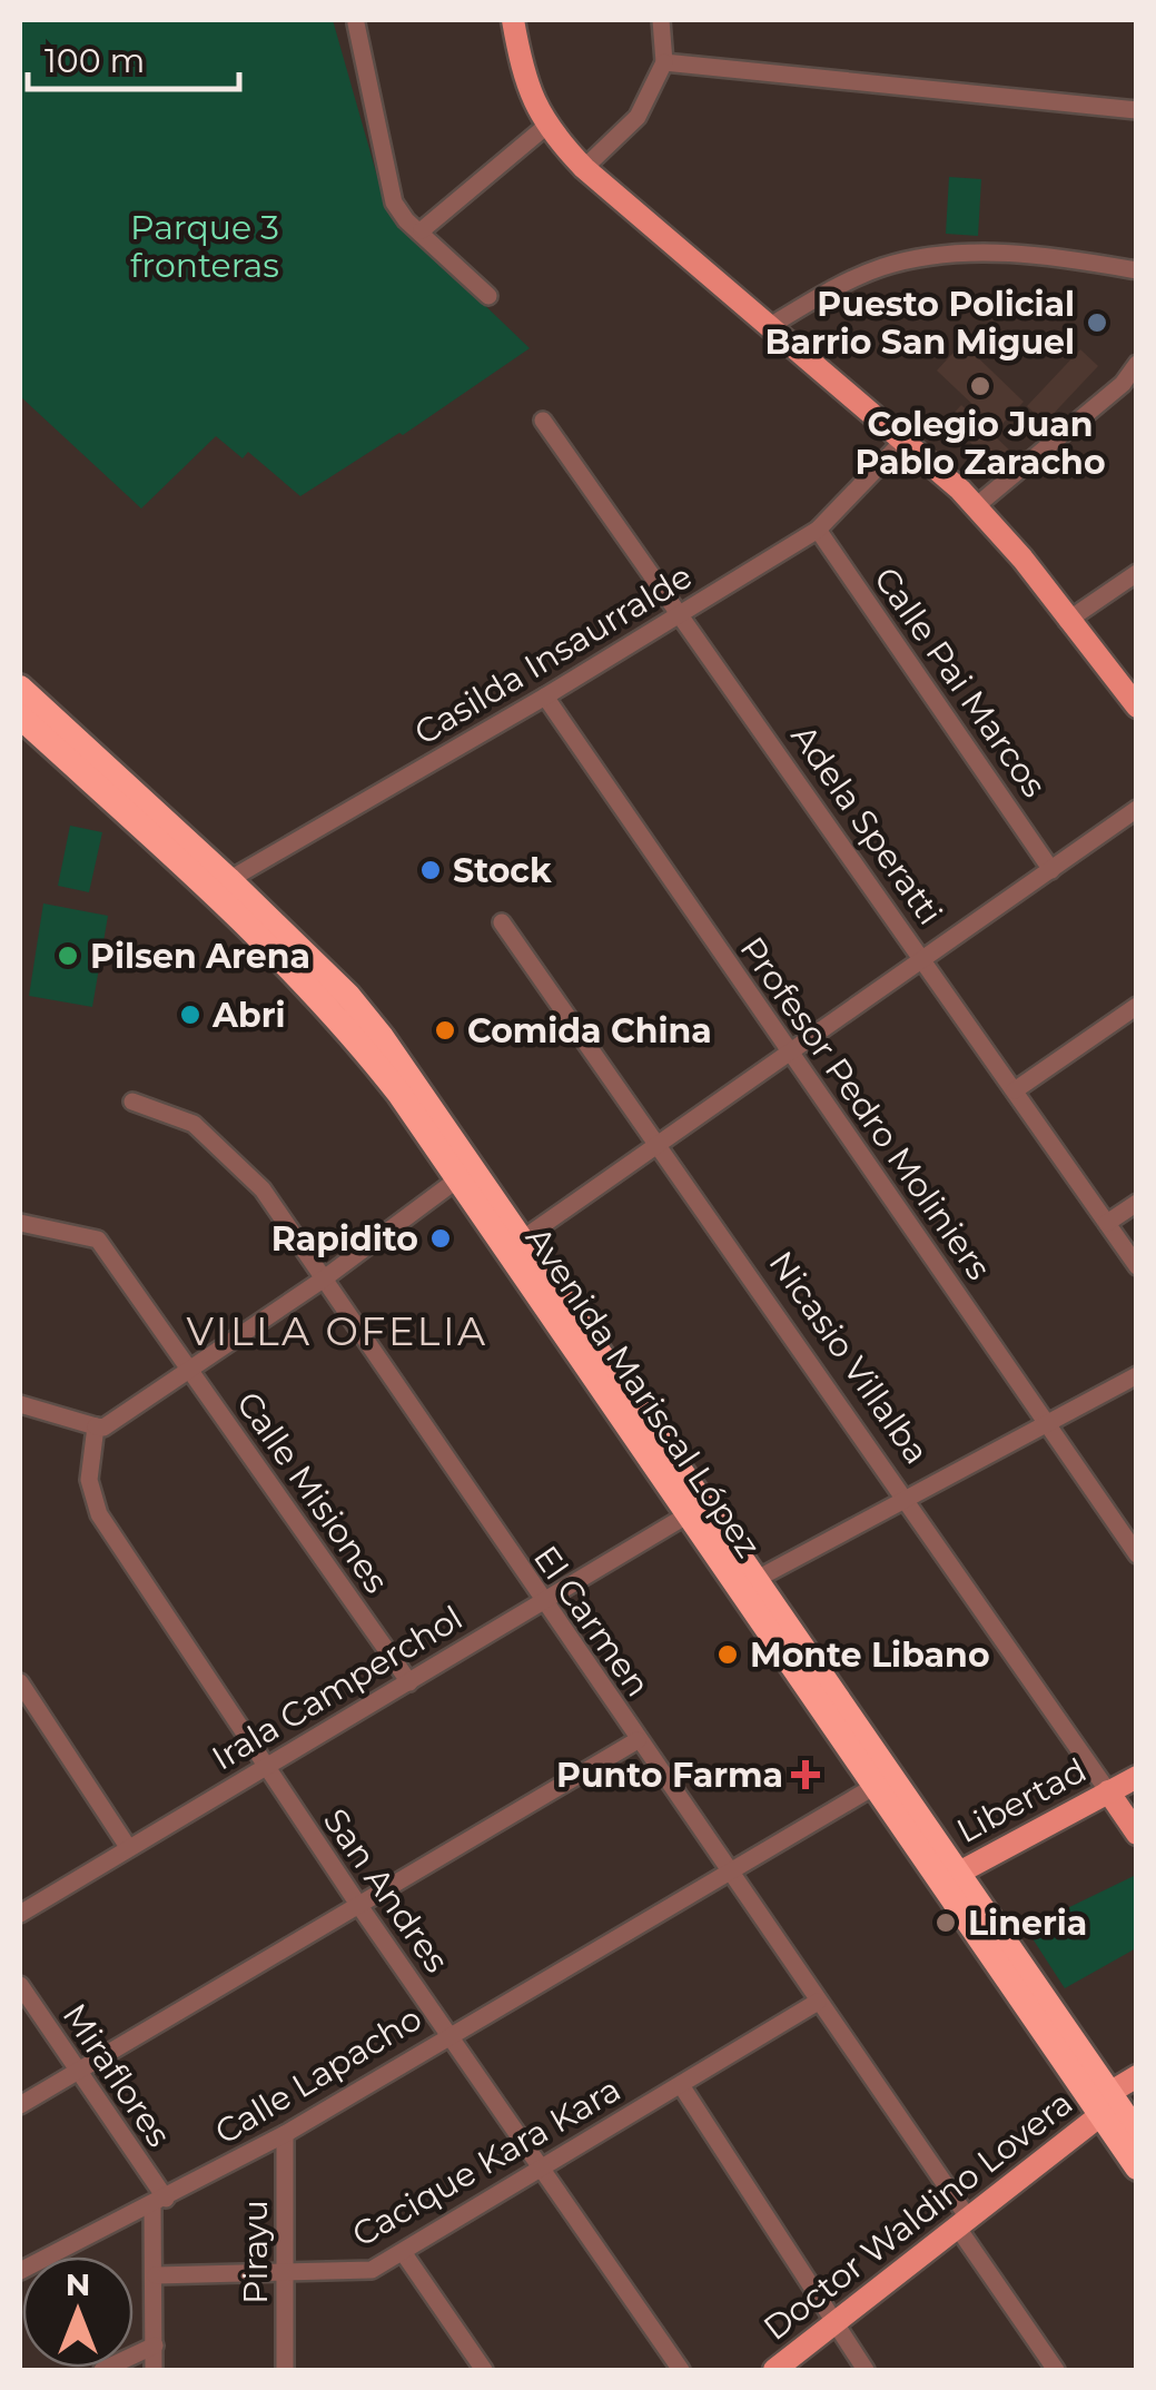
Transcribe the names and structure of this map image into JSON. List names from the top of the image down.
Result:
{
  "streets": {
    "highway": ["Avenida Mariscal López"],
    "main road": ["Nicasio Villalba", "Libertad", "Doctor Waldino Lovera"],
    "street": [
      "Casilda Insaurralde",
      "Calle Pai Marcos",
      "Adela Speratti",
      "Profesor Pedro Moliniers",
      "Calle Misiones",
      "El Carmen",
      "Irala Camperchol",
      "San Andres",
      "Miraflores",
      "Calle Lapacho",
      "Cacique Kara Kara",
      "Pirayu"
    ]
  },
  "crossings": [
    ["Casilda Insaurralde", "Calle Pai Marcos"],
    ["Casilda Insaurralde", "Adela Speratti"],
    ["Casilda Insaurralde", "Profesor Pedro Moliniers"],
    ["Casilda Insaurralde", "Avenida Mariscal López"],
    ["Nicasio Villalba", "Libertad"],
    ["Avenida Mariscal López", "Irala Camperchol"],
    ["Avenida Mariscal López", "Libertad"],
    ["Avenida Mariscal López", "Calle Lapacho"],
    ["Avenida Mariscal López", "Doctor Waldino Lovera"],
    ["Calle Misiones", "Irala Camperchol"],
    ["El Carmen", "Irala Camperchol"],
    ["El Carmen", "Calle Lapacho"],
    ["El Carmen", "Cacique Kara Kara"],
    ["El Carmen", "Doctor Waldino Lovera"],
    ["Irala Camperchol", "San Andres"],
    ["San Andres", "Calle Lapacho"],
    ["San Andres", "Cacique Kara Kara"],
    ["Miraflores", "Calle Lapacho"],
    ["Calle Lapacho", "Pirayu"],
    ["Cacique Kara Kara", "Pirayu"]
  ],
  "districts": ["VILLA OFELIA"],
  "parks": ["Parque 3 fronteras"],
  "places": {
    "other": [
      "Puesto Policial Barrio San Miguel",
      "Colegio Juan Pablo Zaracho",
      "Stock",
      "Pilsen Arena",
      "Abri",
      "Comida China",
      "Rapidito",
      "Monte Libano",
      "Lineria"
    ],
    "health": ["Punto Farma"]
  },
  "scale_bar": "100 m",
  "north": "top"
}
